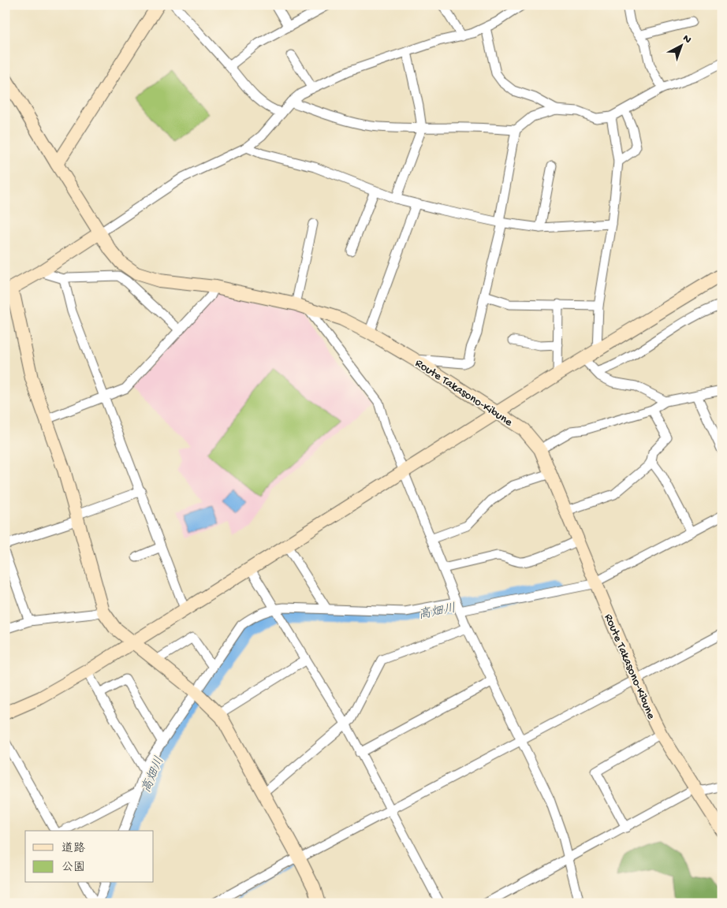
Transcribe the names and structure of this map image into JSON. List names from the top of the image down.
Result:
{
  "streets": {
    "street": ["Route Takasono-Kibune"]
  },
  "water": ["高畑川"],
  "legend": ["道路", "公園"],
  "north": "top right"
}
